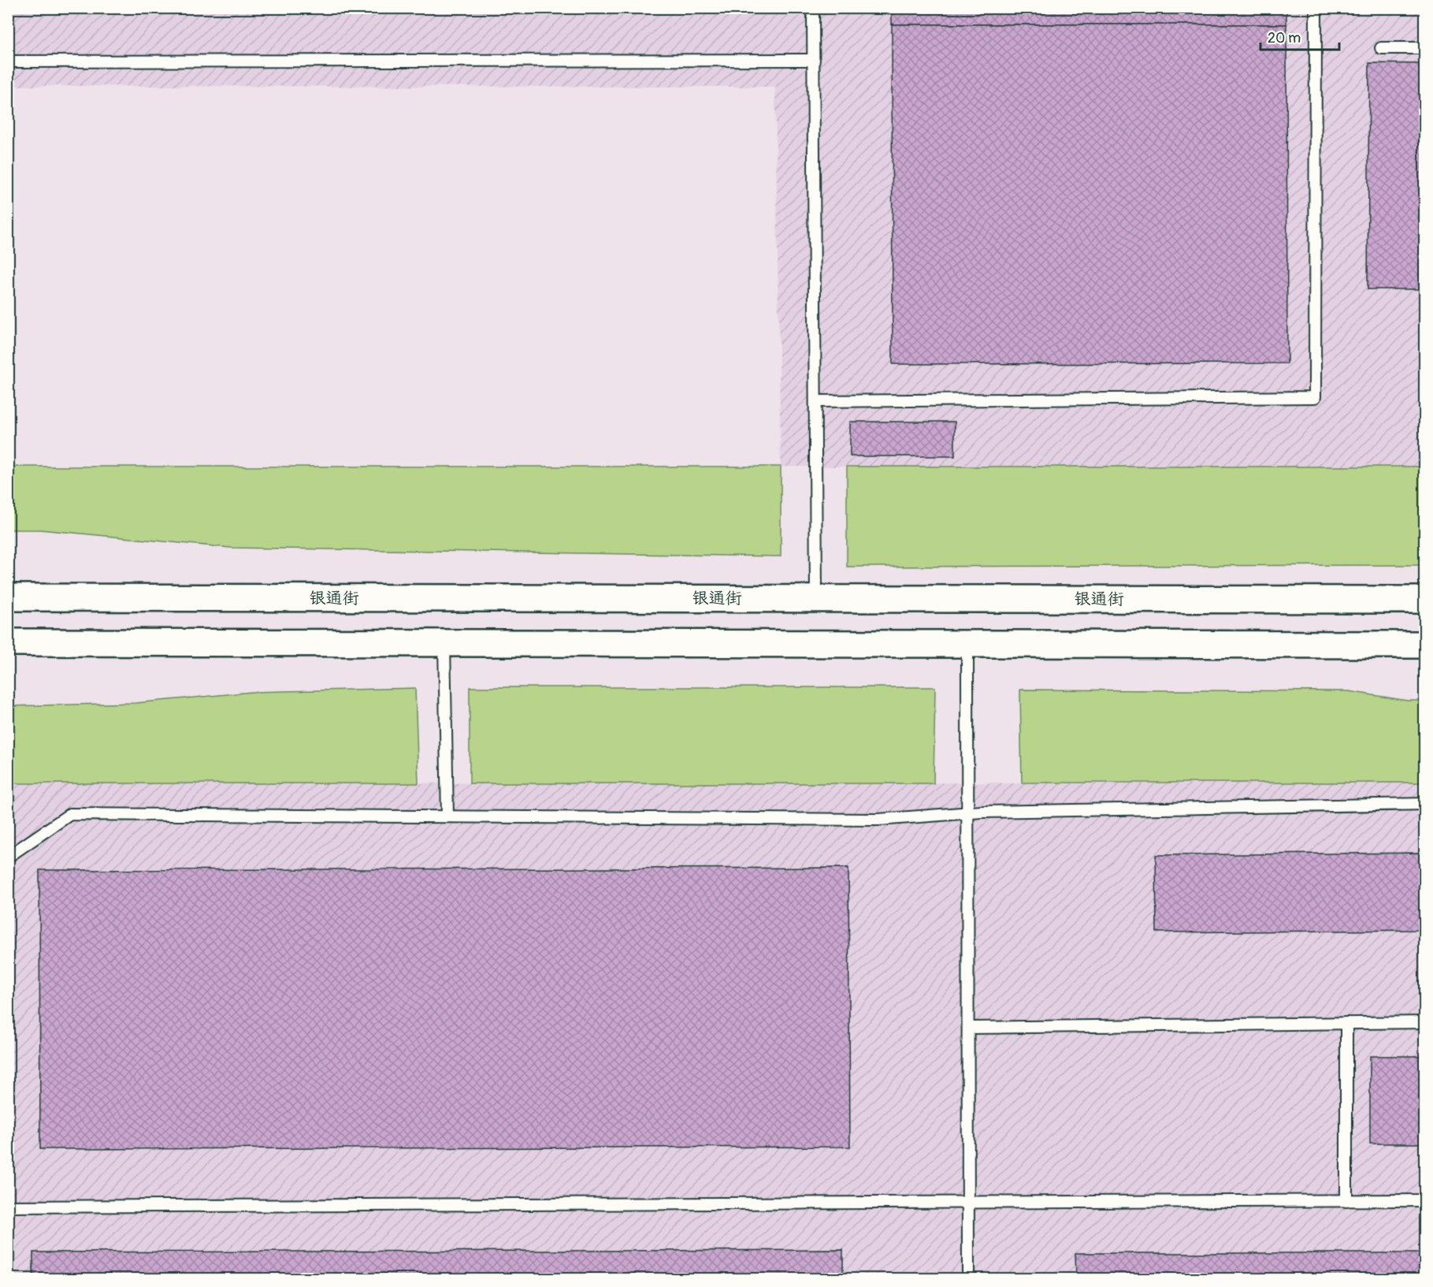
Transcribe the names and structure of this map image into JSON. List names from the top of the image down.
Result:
{
  "streets": {
    "street": ["银通街"]
  },
  "scale_bar": "20 m"
}
